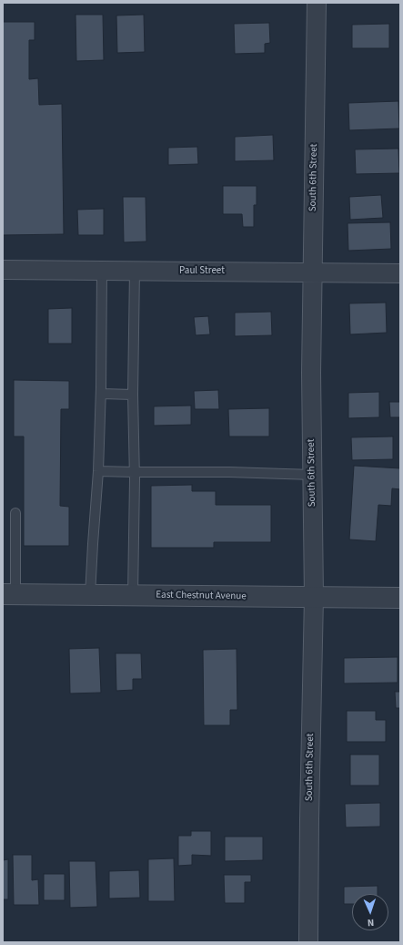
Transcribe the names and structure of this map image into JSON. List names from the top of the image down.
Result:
{
  "streets": {
    "street": ["South 6th Street", "Paul Street", "East Chestnut Avenue"]
  },
  "crossings": [
    ["South 6th Street", "Paul Street"],
    ["South 6th Street", "East Chestnut Avenue"]
  ],
  "north": "bottom"
}
